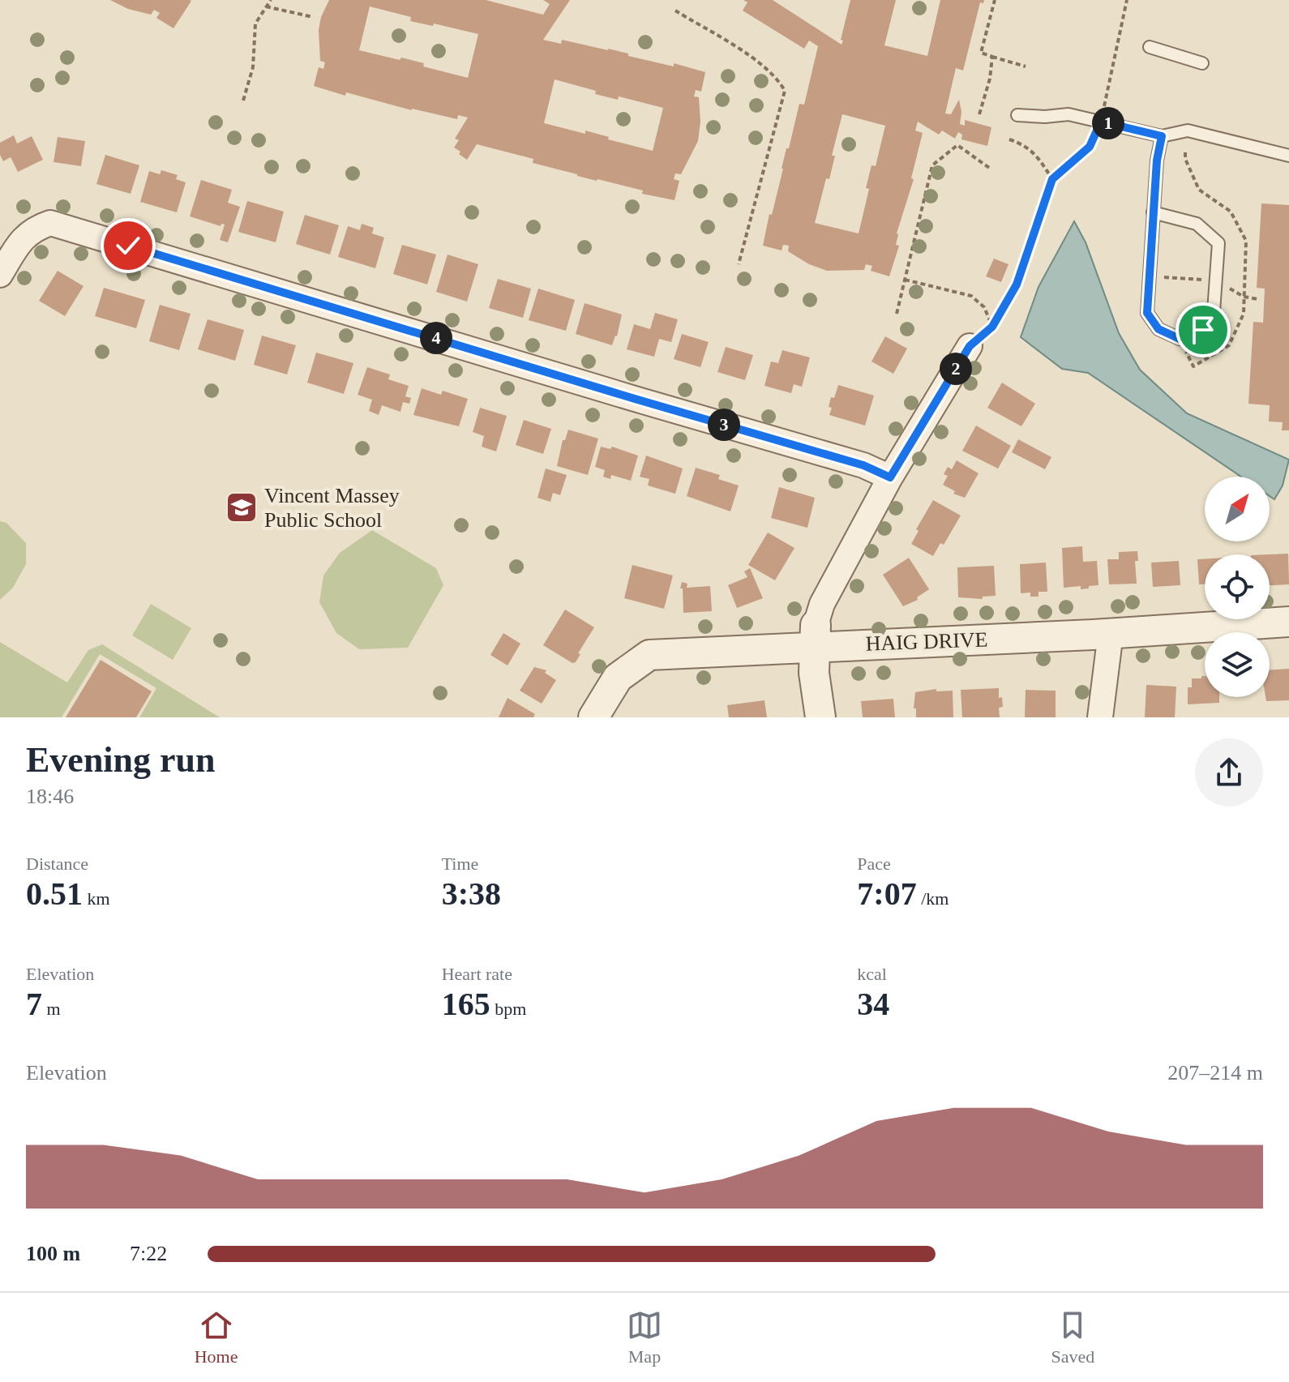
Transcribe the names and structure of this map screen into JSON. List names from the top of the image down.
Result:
{
  "streets": {
    "street": ["HAIG DRIVE"]
  },
  "places": {
    "school or university": ["Vincent Massey Public School"]
  },
  "north": "top right",
  "page": {
    "pins": [
      "1",
      "4",
      "2",
      "3"
    ],
    "heading": ["Evening run", "18:46"],
    "stats": [
      ["Distance", "0.51 km"],
      ["Time", "3:38"],
      ["Pace", "7:07 /km"],
      ["Elevation", "7 m"],
      ["Heart rate", "165 bpm"],
      ["kcal", "34"]
    ],
    "chart": ["Elevation", "207–214 m"],
    "list": [
      {
        "name": "100 m",
        "note": "7:22"
      }
    ],
    "tabs": ["Home", "Map", "Saved"]
  }
}
